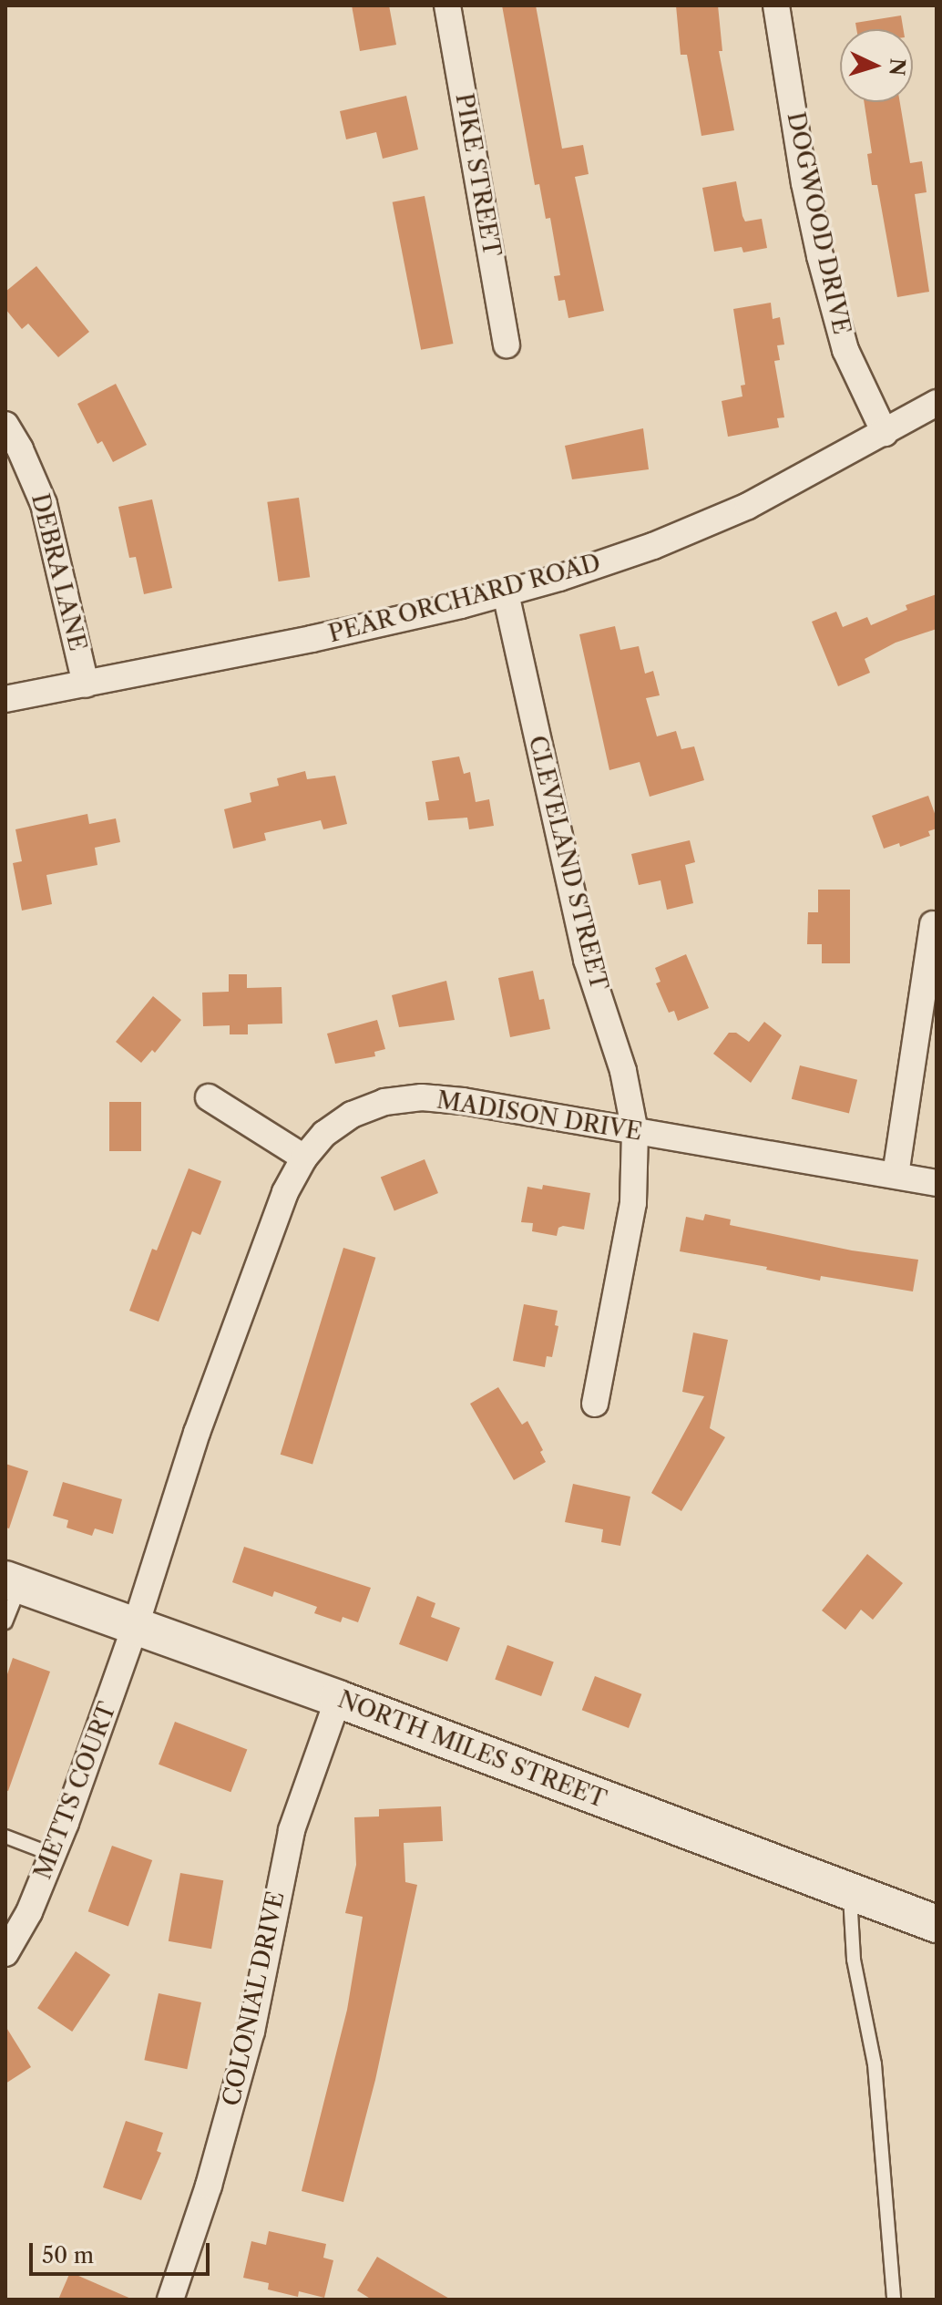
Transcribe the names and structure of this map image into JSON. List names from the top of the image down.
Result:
{
  "streets": {
    "main road": ["NORTH MILES STREET"],
    "street": [
      "PIKE STREET",
      "DOGWOOD DRIVE",
      "DEBRA LANE",
      "PEAR ORCHARD ROAD",
      "CLEVELAND STREET",
      "MADISON DRIVE",
      "METTS COURT",
      "COLONIAL DRIVE"
    ]
  },
  "crossings": [
    ["DOGWOOD DRIVE", "PEAR ORCHARD ROAD"],
    ["DEBRA LANE", "PEAR ORCHARD ROAD"],
    ["PEAR ORCHARD ROAD", "CLEVELAND STREET"],
    ["CLEVELAND STREET", "MADISON DRIVE"],
    ["MADISON DRIVE", "NORTH MILES STREET"],
    ["MADISON DRIVE", "METTS COURT"],
    ["NORTH MILES STREET", "METTS COURT"],
    ["NORTH MILES STREET", "COLONIAL DRIVE"]
  ],
  "scale_bar": "50 m",
  "north": "right"
}
